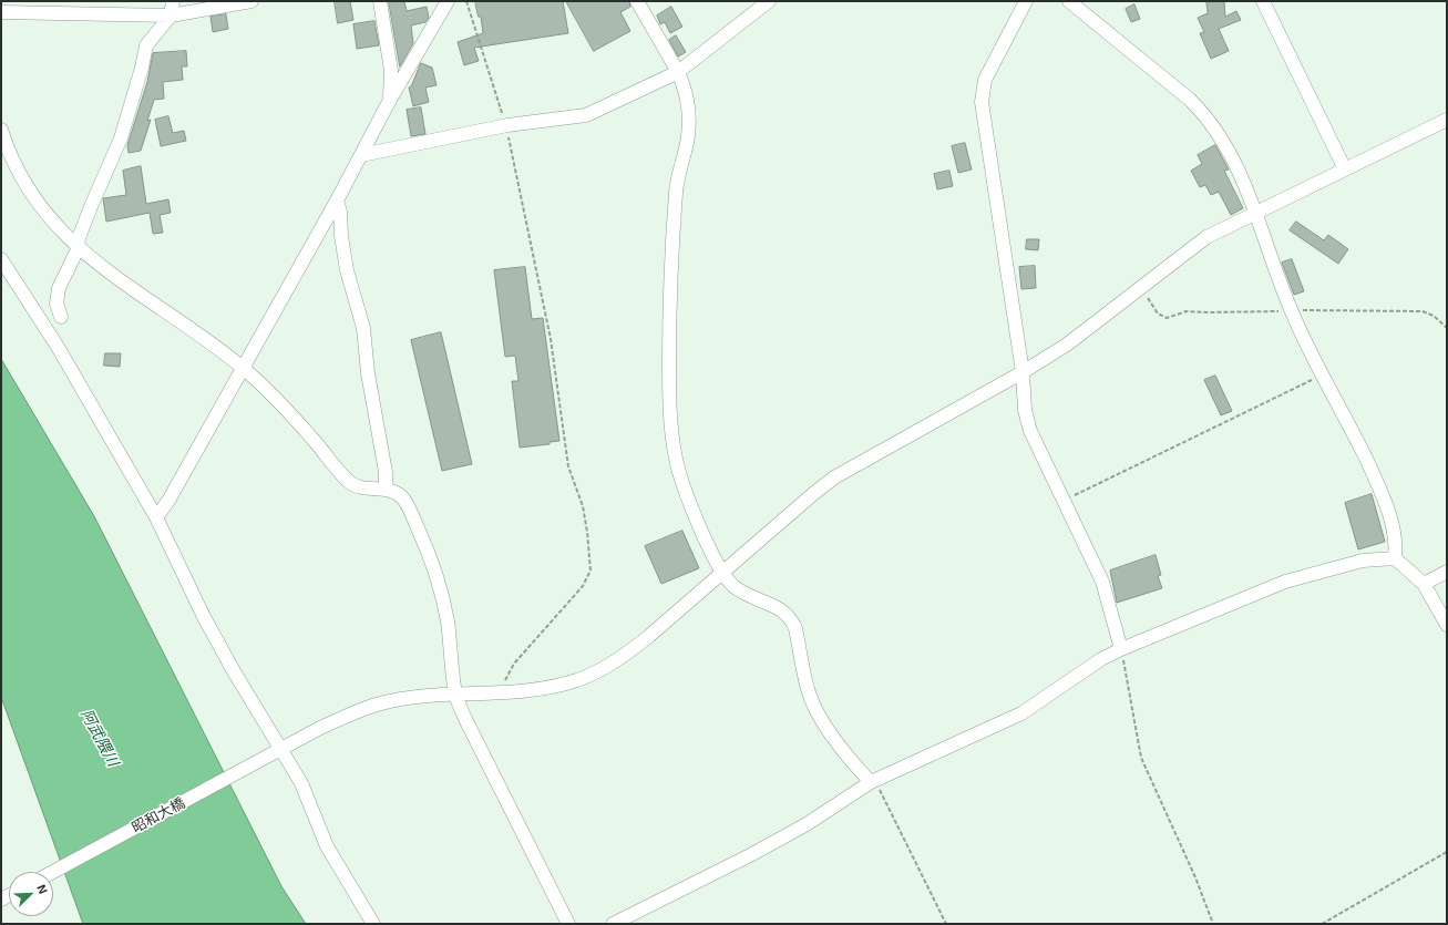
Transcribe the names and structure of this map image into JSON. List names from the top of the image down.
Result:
{
  "streets": {
    "street": ["昭和大橋"]
  },
  "water": ["阿武隈川"],
  "north": "top right"
}
